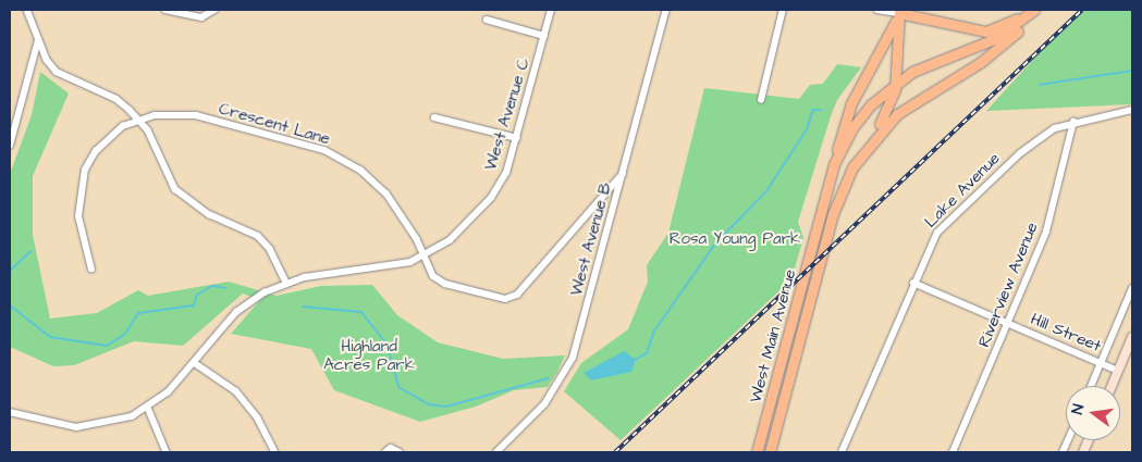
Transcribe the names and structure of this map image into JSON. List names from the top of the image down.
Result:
{
  "streets": {
    "main road": ["West Main Avenue"],
    "street": [
      "West Avenue C",
      "Crescent Lane",
      "Lake Avenue",
      "West Avenue B",
      "Riverview Avenue",
      "Hill Street"
    ]
  },
  "crossings": [
    ["West Avenue C", "Crescent Lane"],
    ["Crescent Lane", "West Avenue B"],
    ["Lake Avenue", "Riverview Avenue"],
    ["Lake Avenue", "Hill Street"],
    ["Riverview Avenue", "Hill Street"]
  ],
  "parks": ["Rosa Young Park", "Highland Acres Park"],
  "north": "left"
}
